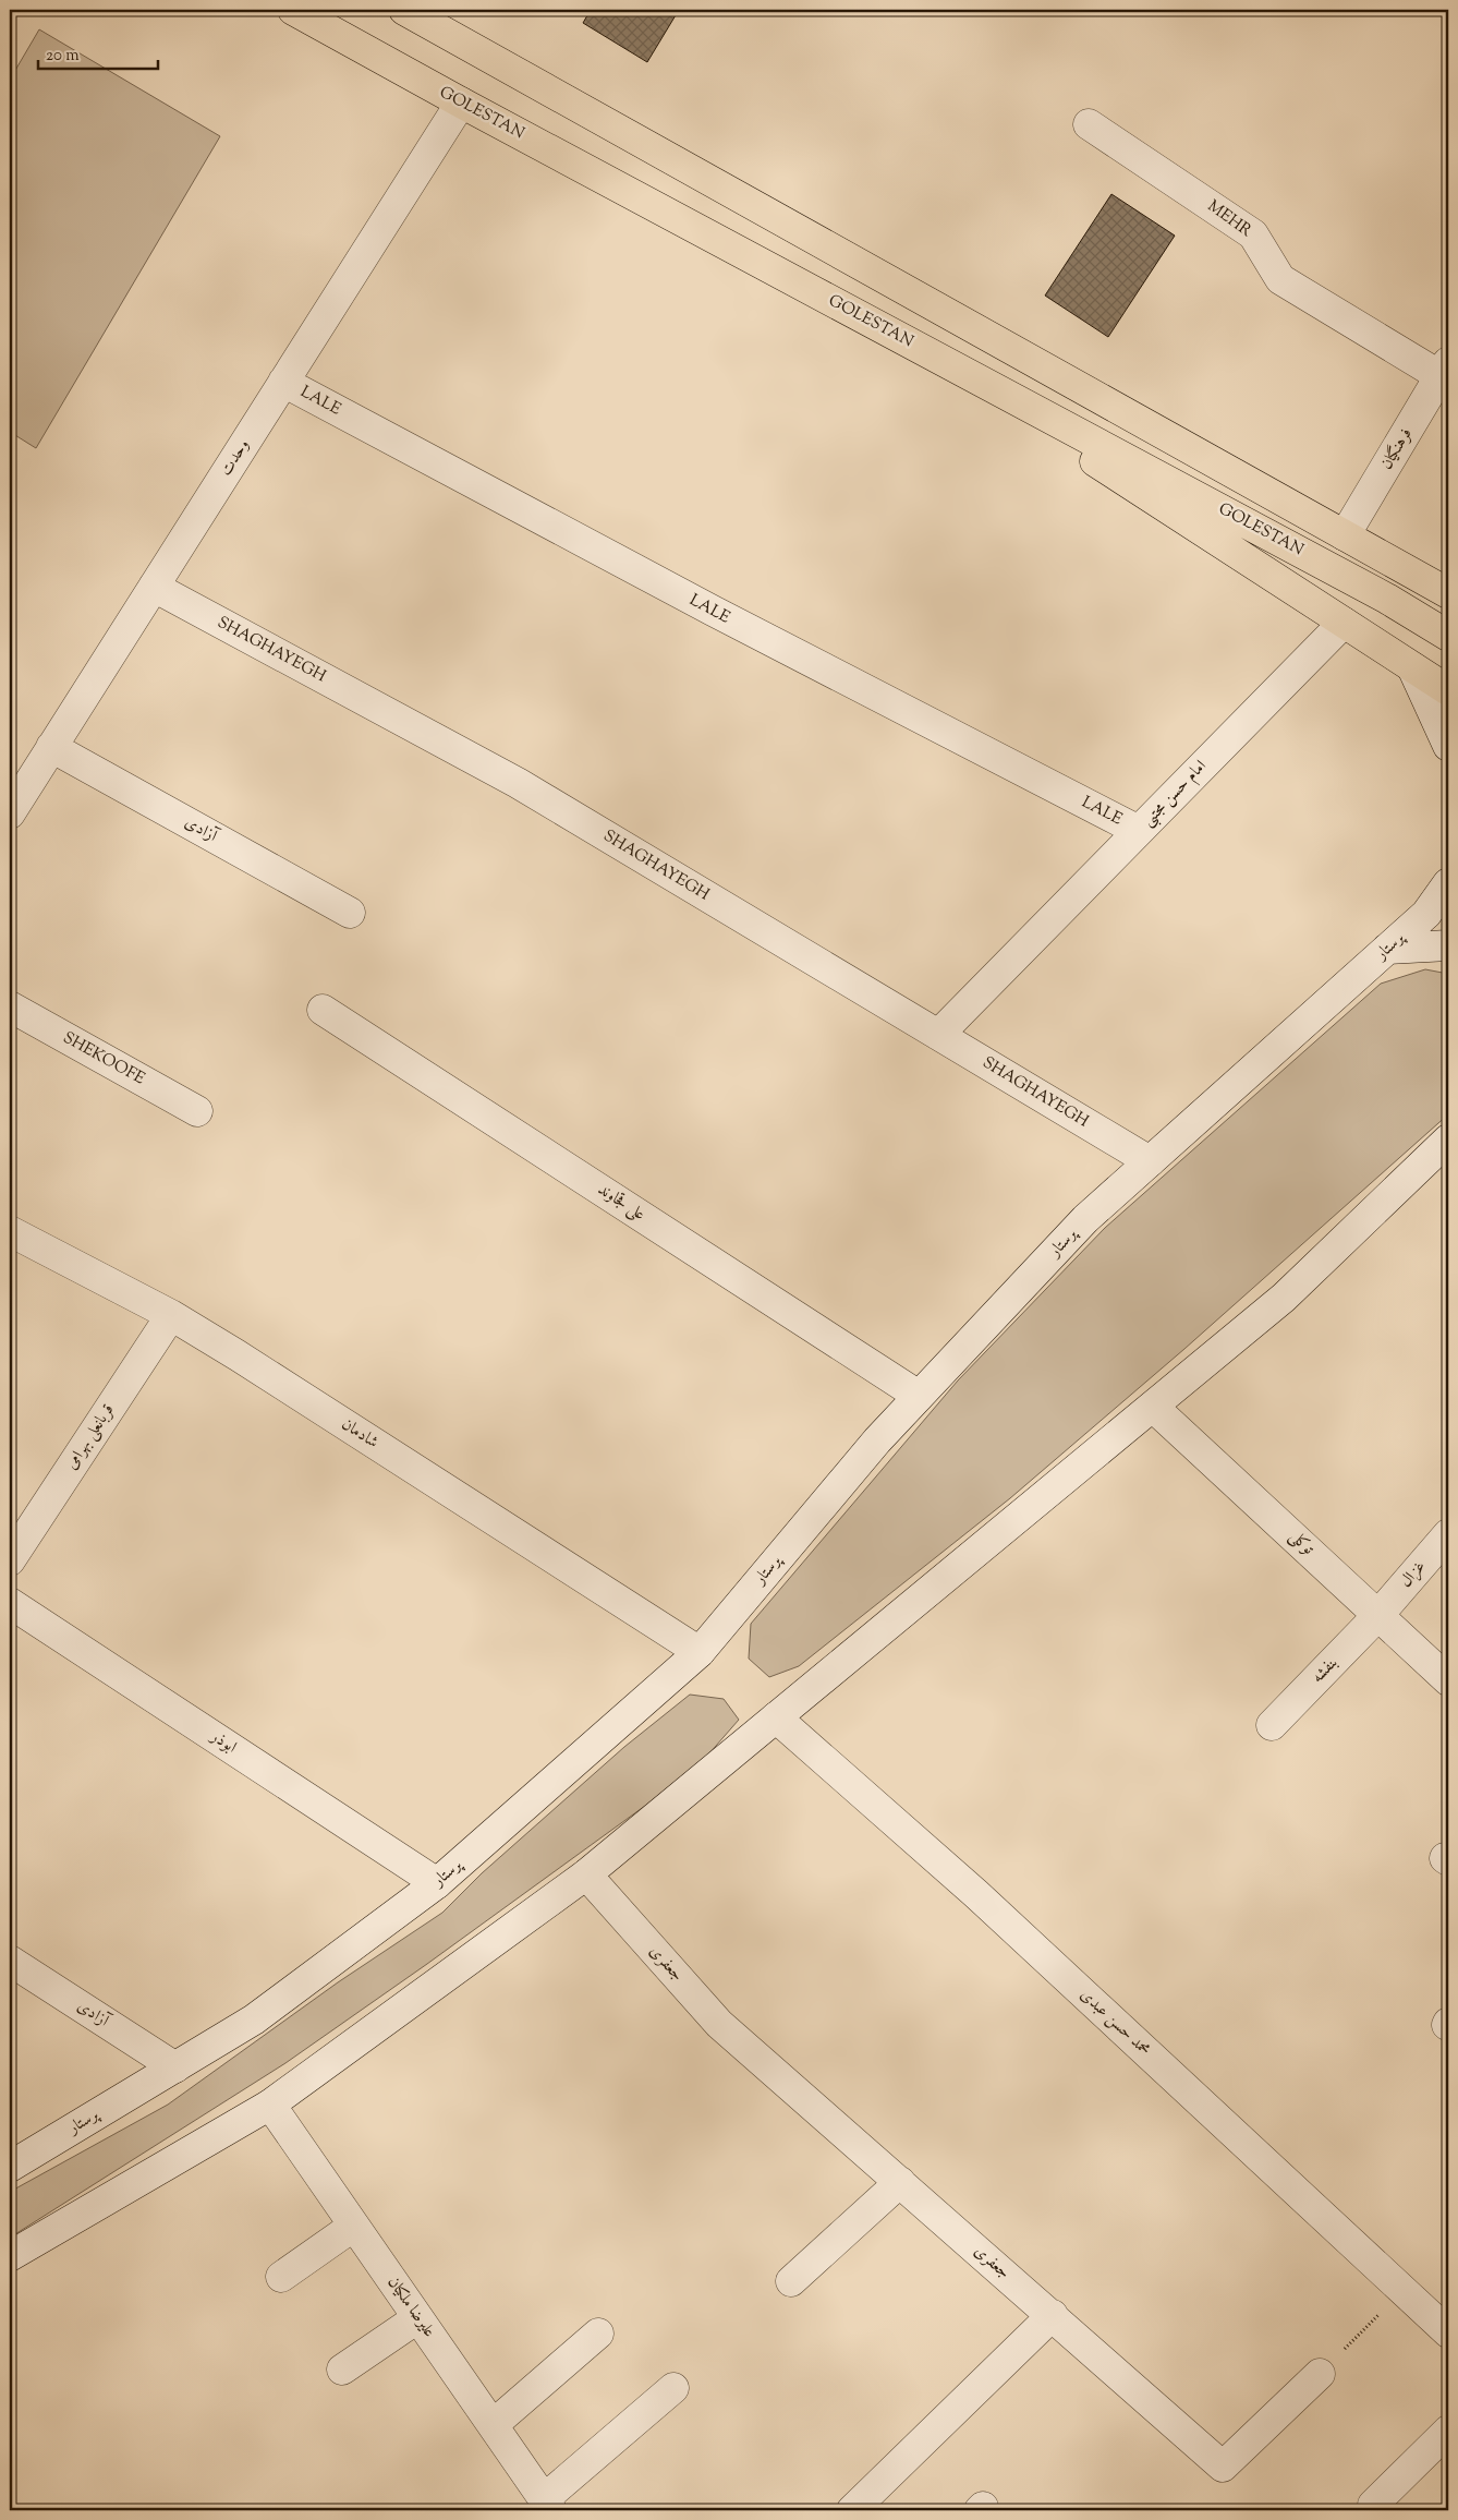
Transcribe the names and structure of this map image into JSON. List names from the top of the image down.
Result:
{
  "streets": {
    "main road": ["GOLESTAN"],
    "street": [
      "MEHR",
      "LALE",
      "فرهنگیان",
      "وحدت",
      "SHAGHAYEGH",
      "امام حسن مجتبی",
      "آزادی",
      "پرستار",
      "SHEKOOFE",
      "علی قجاوند",
      "شادمان",
      "قربانعلی بهرامی",
      "توکلی",
      "غزال",
      "بنفشه",
      "ابوذر",
      "جعفری",
      "محمد حسن عبدی",
      "علیرضا ملکیان"
    ]
  },
  "crossings": [
    ["GOLESTAN", "وحدت"],
    ["MEHR", "فرهنگیان"],
    ["LALE", "وحدت"],
    ["LALE", "امام حسن مجتبی"],
    ["وحدت", "SHAGHAYEGH"],
    ["وحدت", "آزادی"],
    ["SHAGHAYEGH", "امام حسن مجتبی"],
    ["SHAGHAYEGH", "پرستار"],
    ["آزادی", "پرستار"],
    ["پرستار", "علی قجاوند"],
    ["پرستار", "شادمان"],
    ["پرستار", "ابوذر"],
    ["شادمان", "قربانعلی بهرامی"],
    ["توکلی", "غزال"],
    ["توکلی", "بنفشه"],
    ["غزال", "بنفشه"]
  ],
  "scale_bar": "20 m"
}
